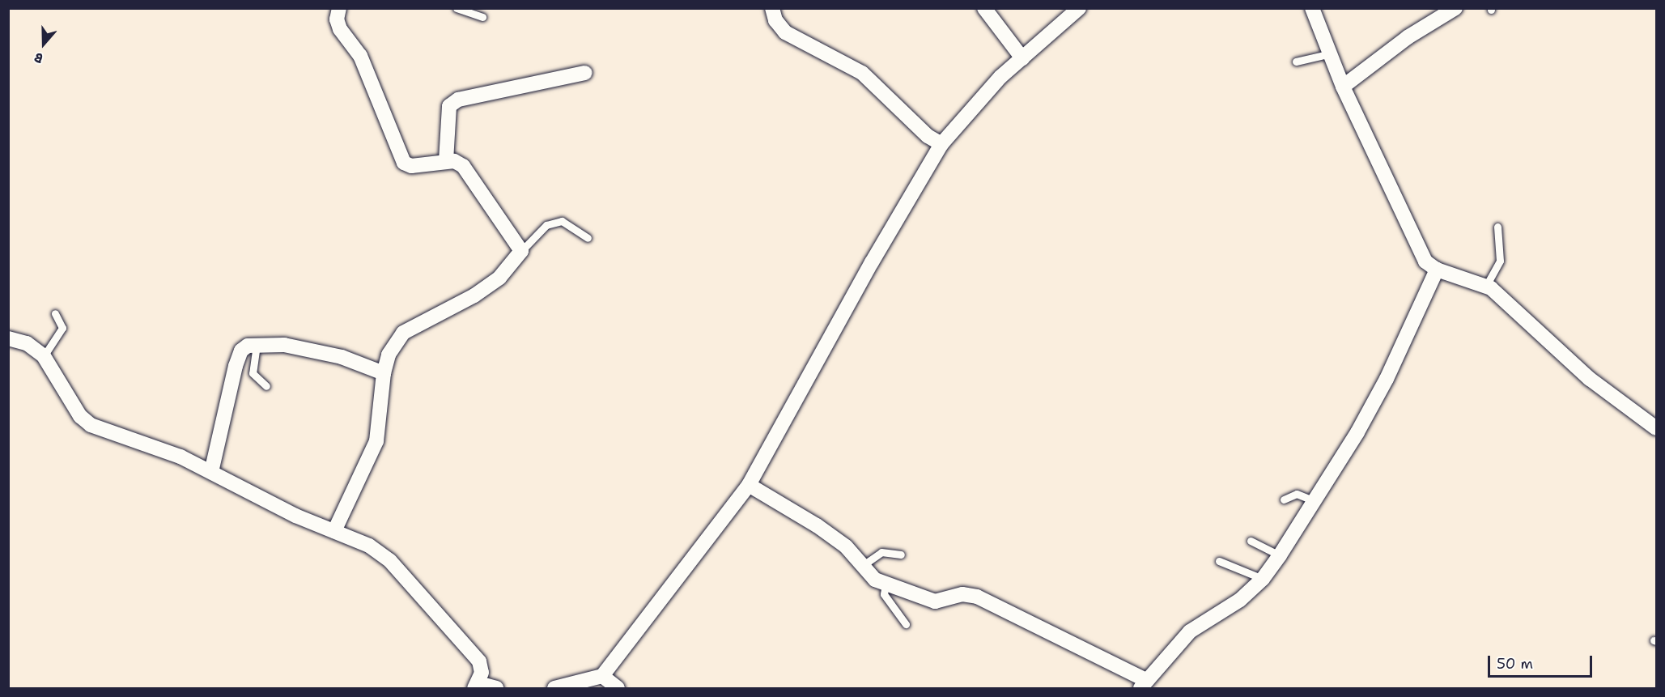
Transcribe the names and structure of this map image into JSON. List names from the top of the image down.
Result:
{
  "scale_bar": "50 m",
  "north": "bottom"
}
